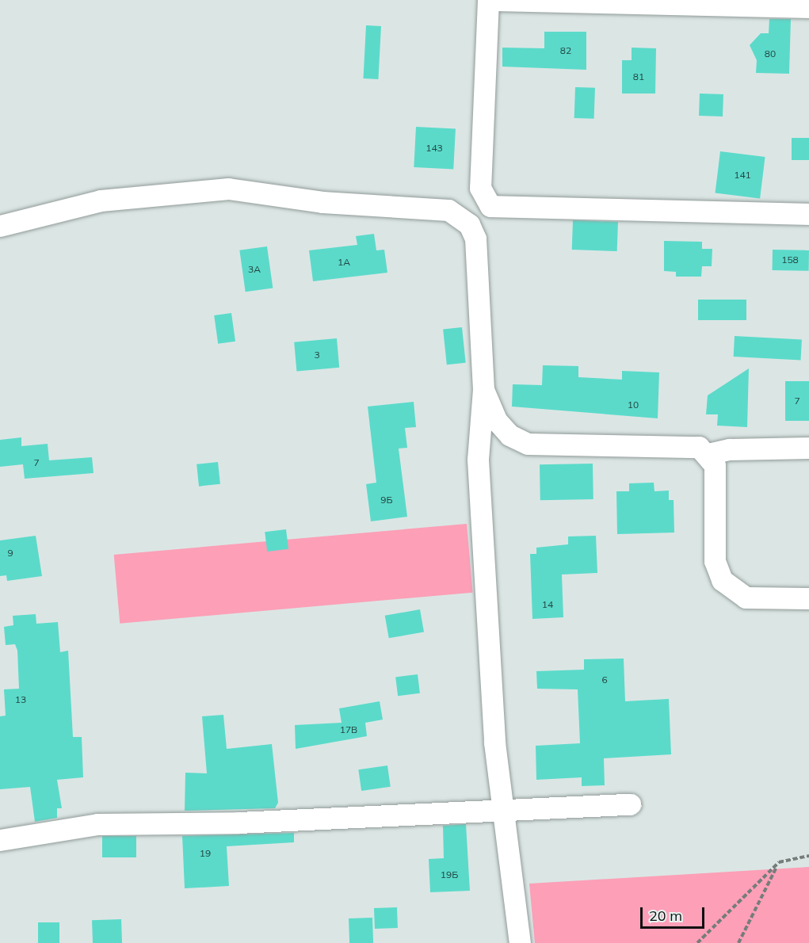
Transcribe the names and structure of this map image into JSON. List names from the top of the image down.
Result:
{
  "house_numbers": [
    "82",
    "80",
    "81",
    "143",
    "141",
    "158",
    "1А",
    "3А",
    "3",
    "7",
    "10",
    "7",
    "9Б",
    "9",
    "14",
    "6",
    "13",
    "17В",
    "19",
    "19Б"
  ],
  "scale_bar": "20 m"
}
